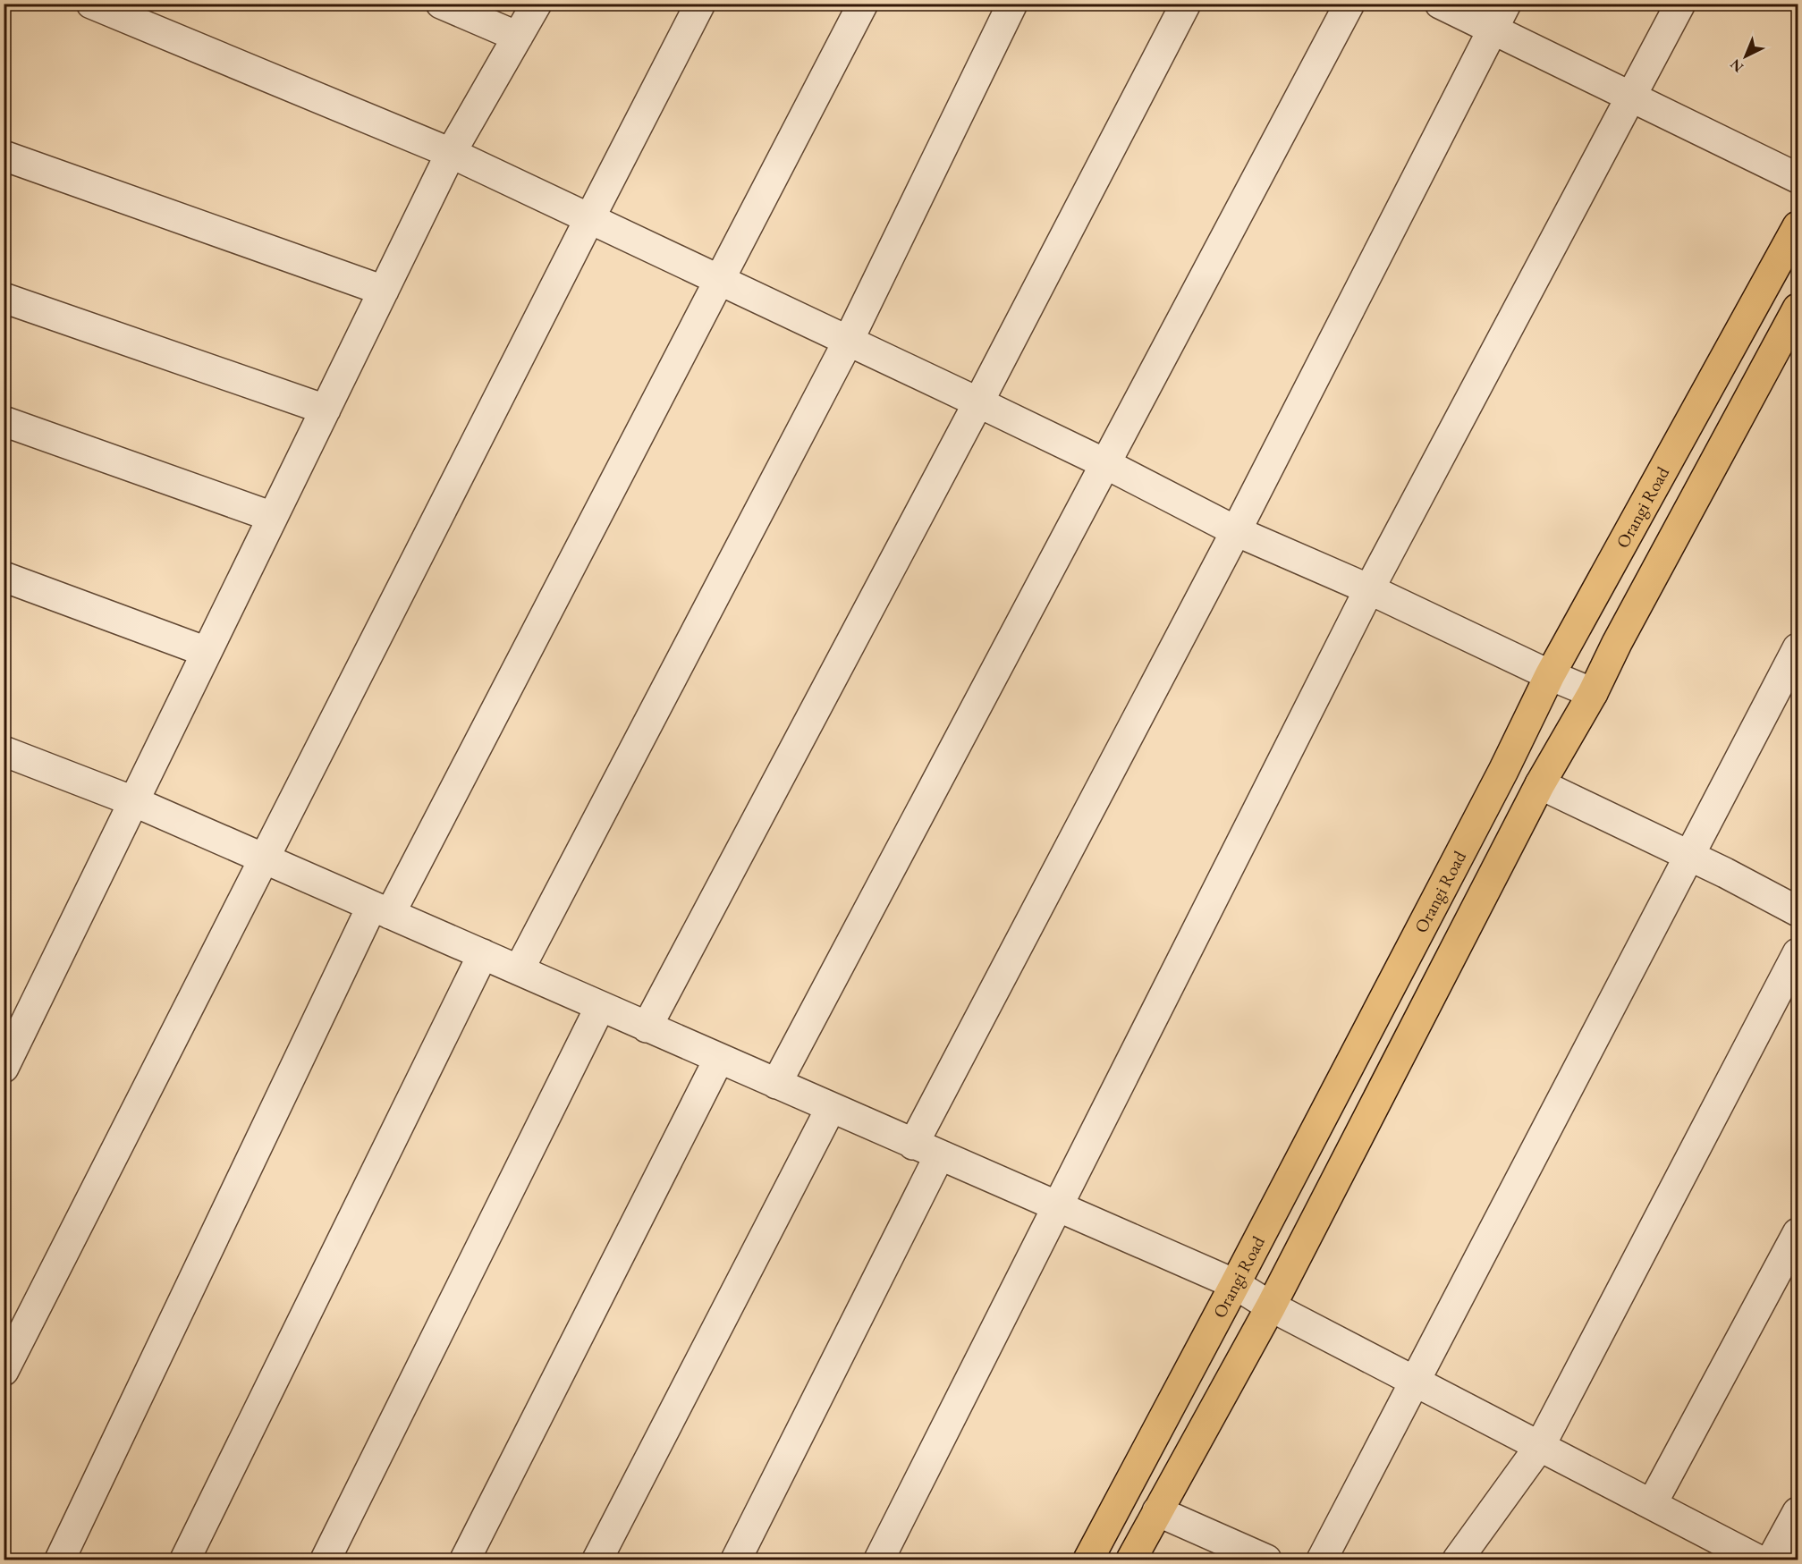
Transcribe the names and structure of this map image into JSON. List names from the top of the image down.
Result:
{
  "streets": {
    "main road": ["Orangi Road"]
  },
  "north": "bottom left"
}
